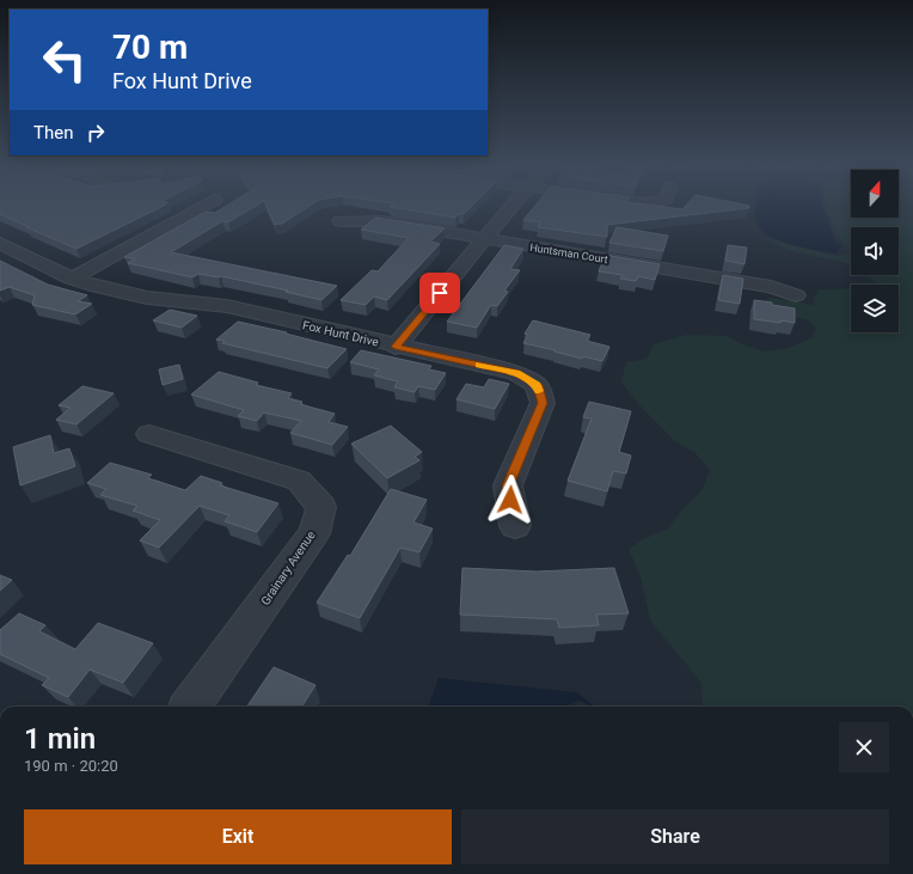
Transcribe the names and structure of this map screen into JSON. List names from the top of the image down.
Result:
{
  "streets": {
    "street": ["Huntsman Court", "Fox Hunt Drive", "Grainary Avenue"]
  },
  "north": "top",
  "page": {
    "turn": ["70 m", "Fox Hunt Drive"],
    "then": "Then",
    "heading": ["1 min", "190 m · 20:20"],
    "buttons": ["Exit", "Share"]
  }
}
